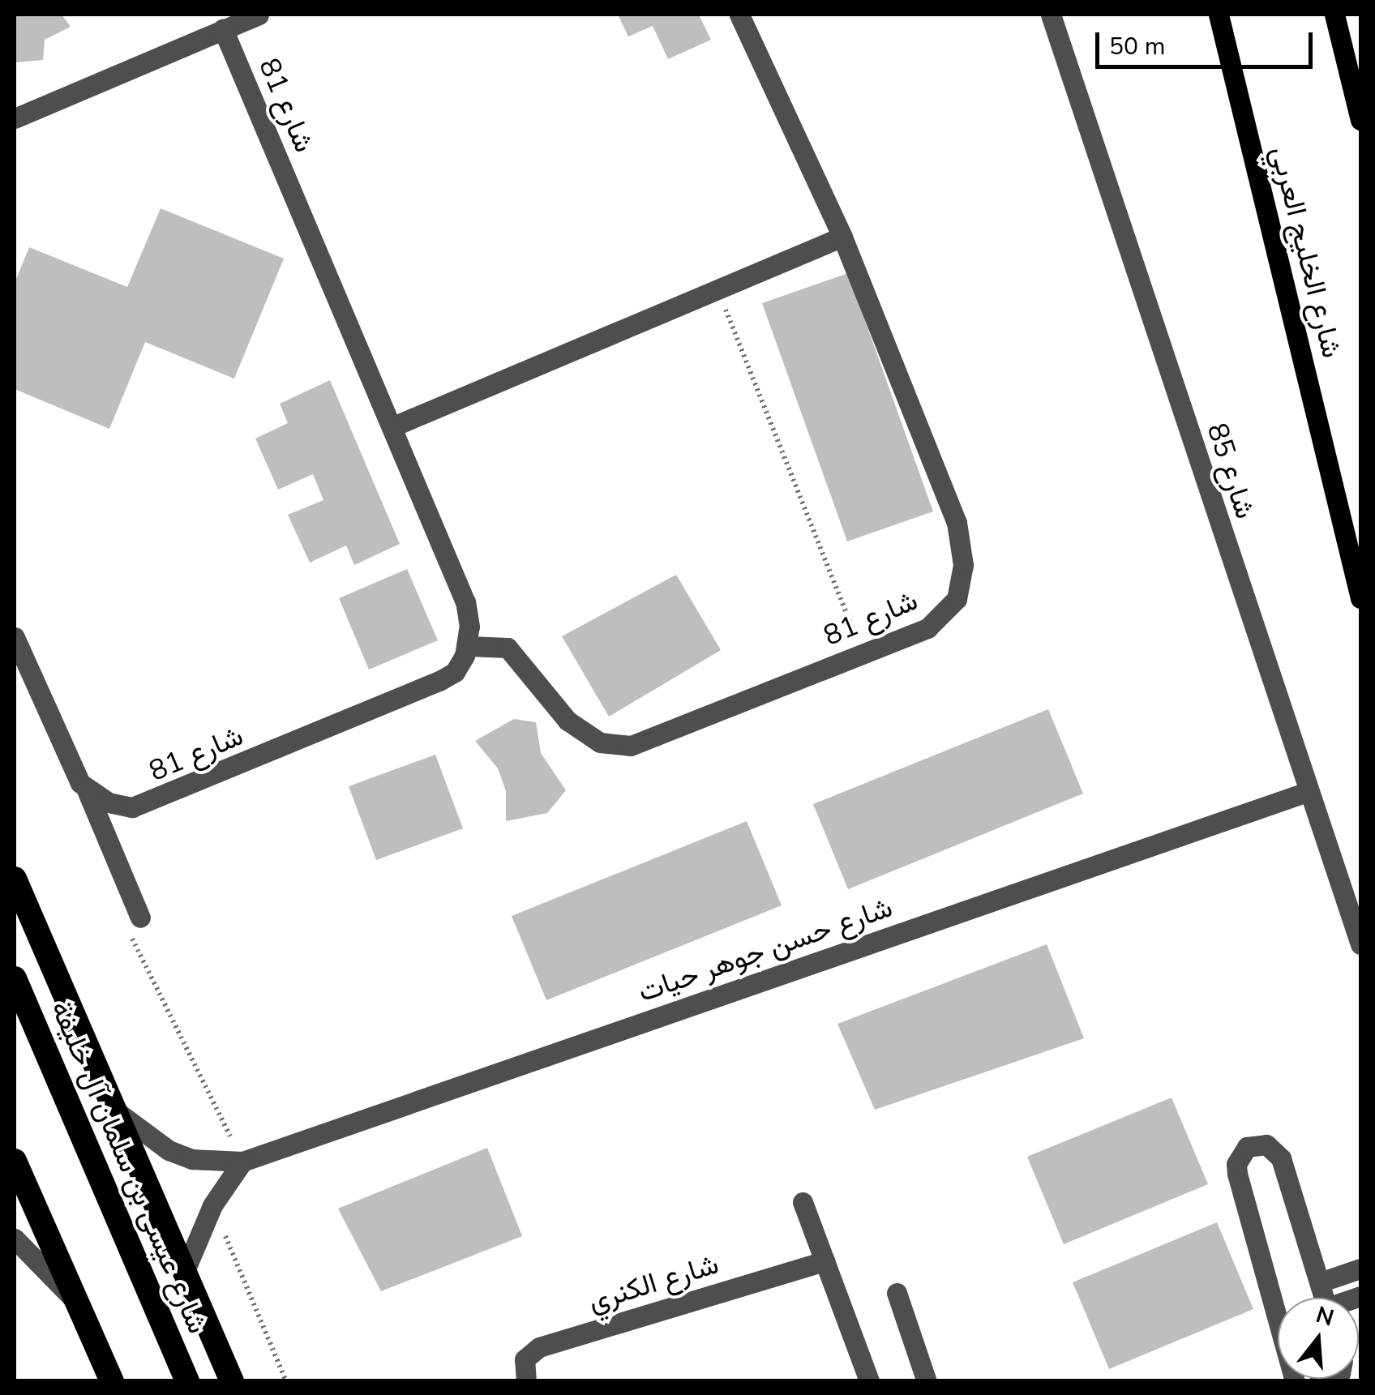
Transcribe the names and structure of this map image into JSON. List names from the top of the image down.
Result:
{
  "streets": {
    "highway": ["شارع عيسى بن سلمان آل خليفة"],
    "main road": ["شارع الخليج العربي"],
    "street": [
      "شارع 81",
      "شارع 85",
      "شارع حسن جوهر حيات",
      "شارع الكنري"
    ]
  },
  "crossings": [
    ["شارع 85", "شارع حسن جوهر حيات"]
  ],
  "scale_bar": "50 m",
  "north": "top"
}
